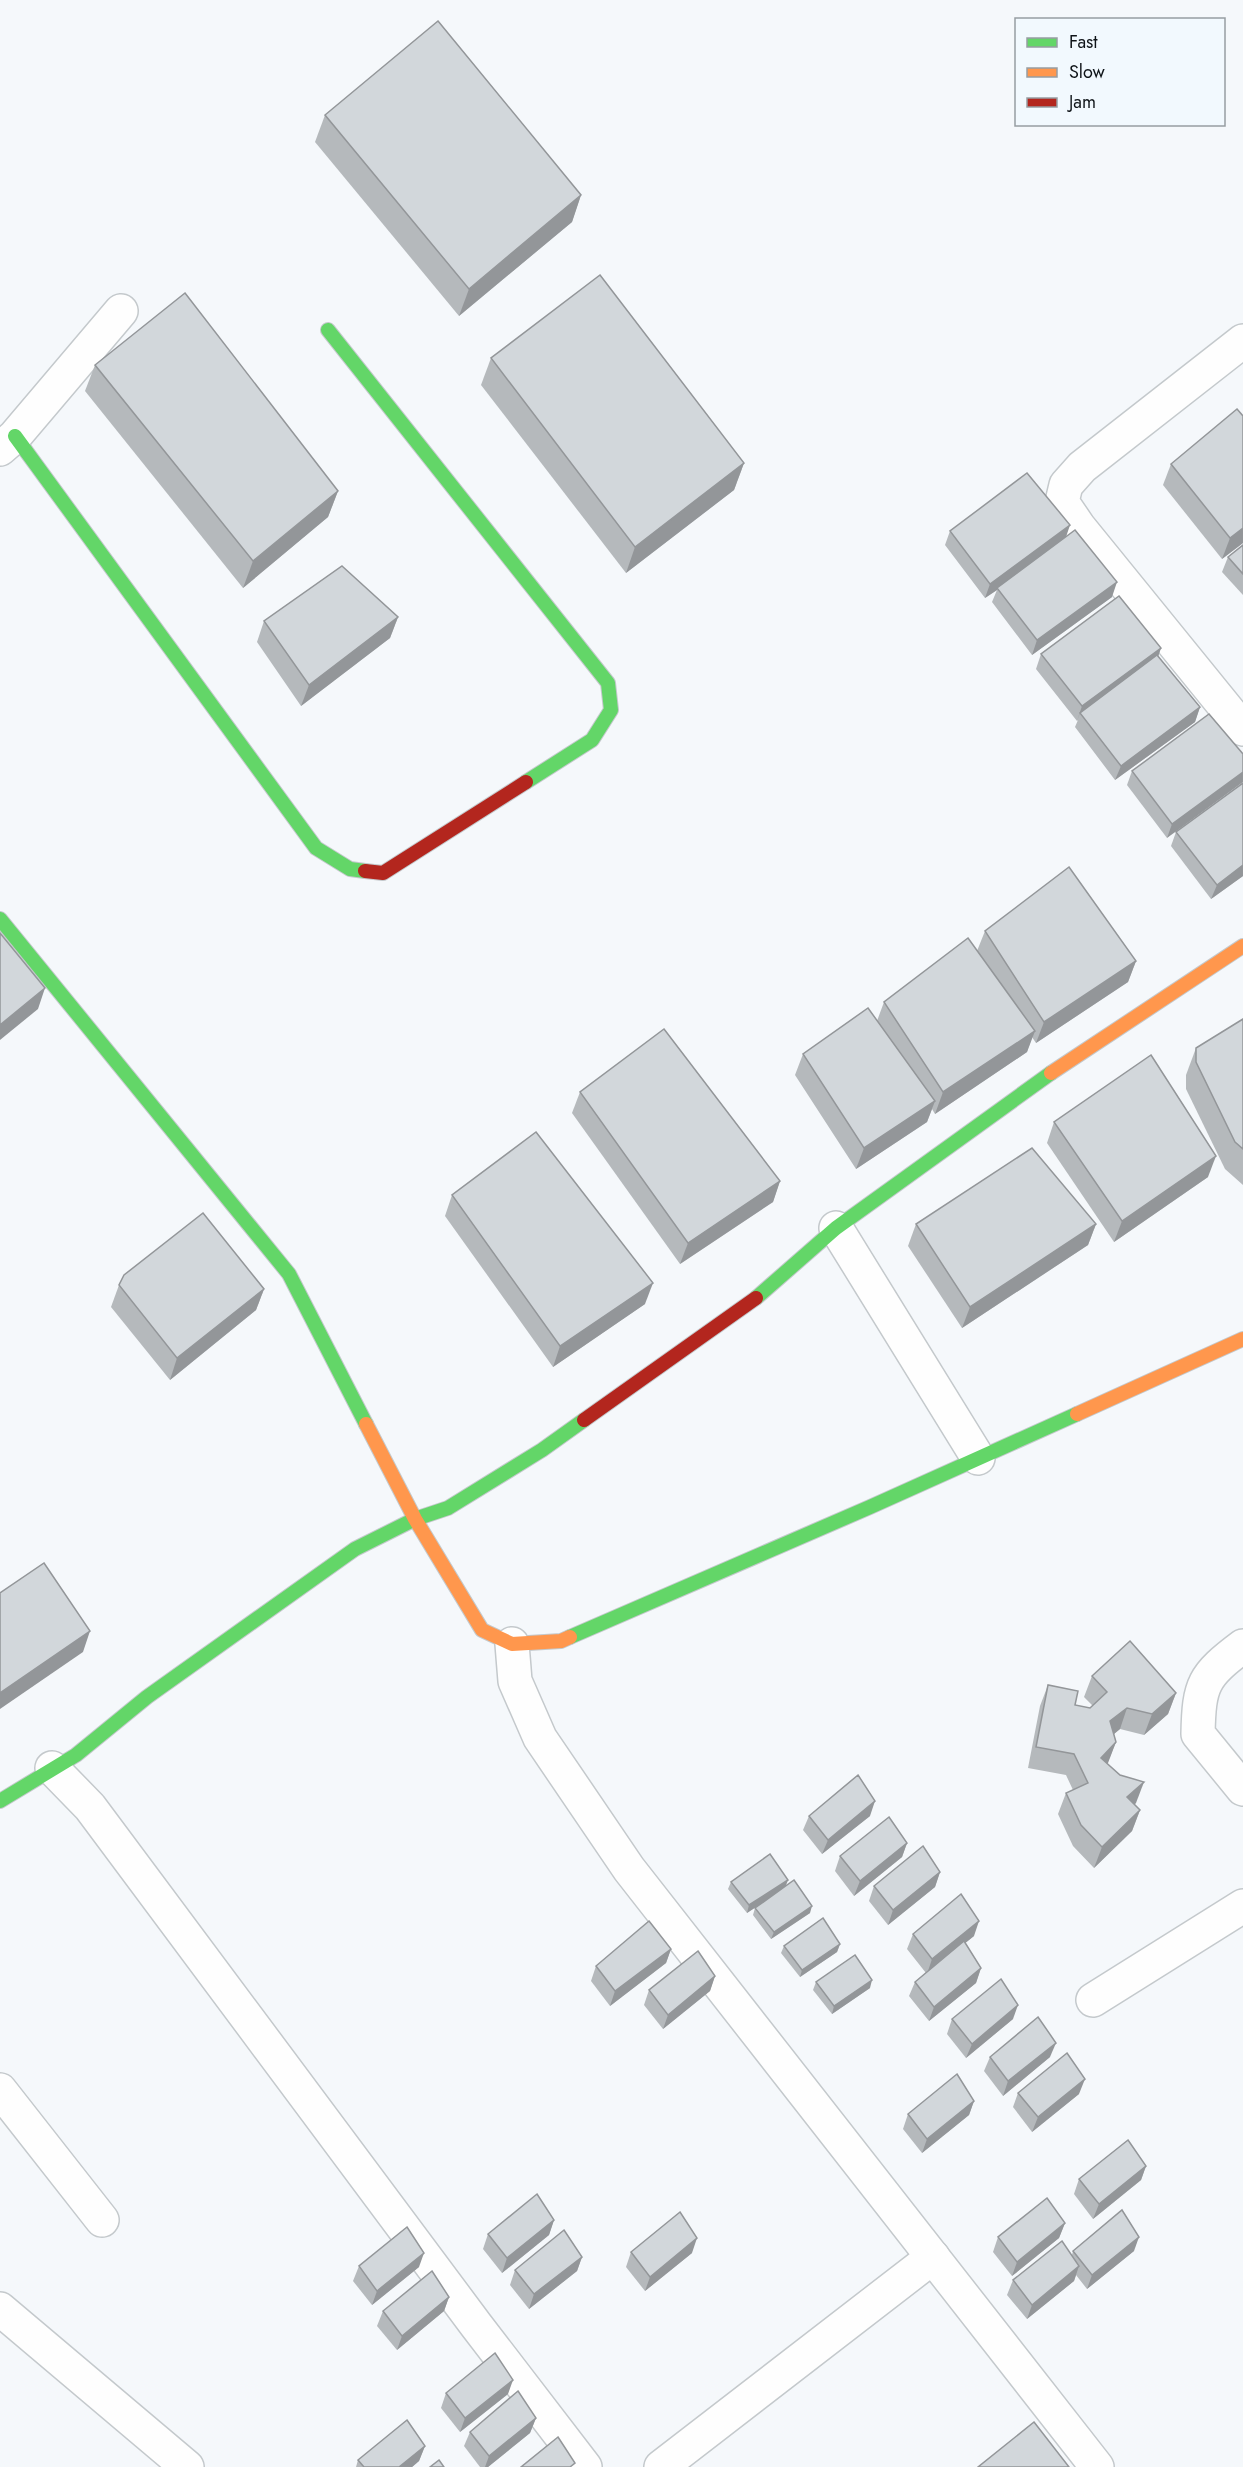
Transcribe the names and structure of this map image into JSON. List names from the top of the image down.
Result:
{
  "legend": ["Fast", "Slow", "Jam"]
}
